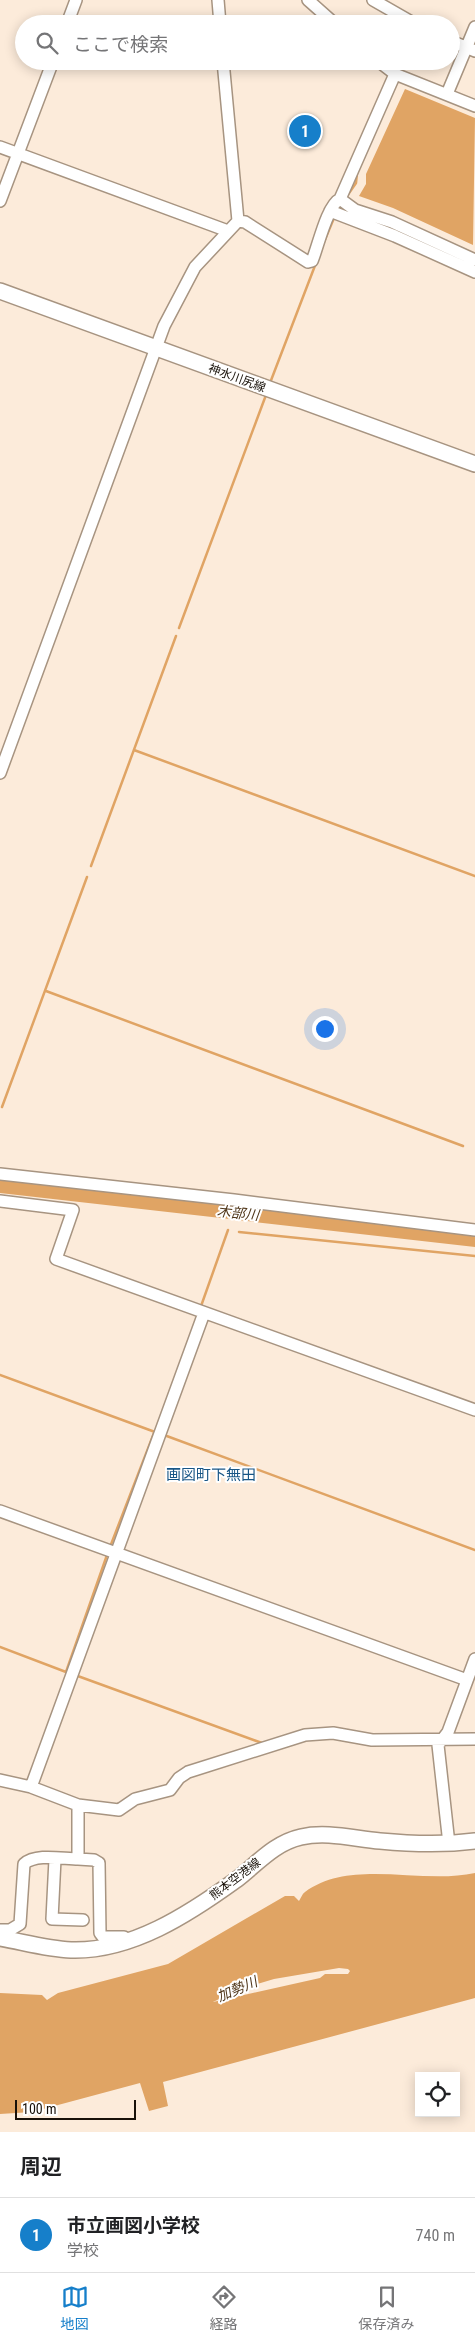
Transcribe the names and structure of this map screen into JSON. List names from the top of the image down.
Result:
{
  "streets": {
    "main road": ["神水川尻線", "熊本空港線"]
  },
  "districts": ["画図町下無田"],
  "water": ["木部川", "加勢川"],
  "scale_bar": "100 m",
  "page": {
    "search": "ここで検索",
    "pins": "1",
    "scale": "100 m",
    "heading": "周辺",
    "list": [
      {
        "mark": "1",
        "name": "市立画図小学校",
        "note": "学校",
        "value": "740 m"
      }
    ],
    "nav": ["地図", "経路", "保存済み"]
  }
}
